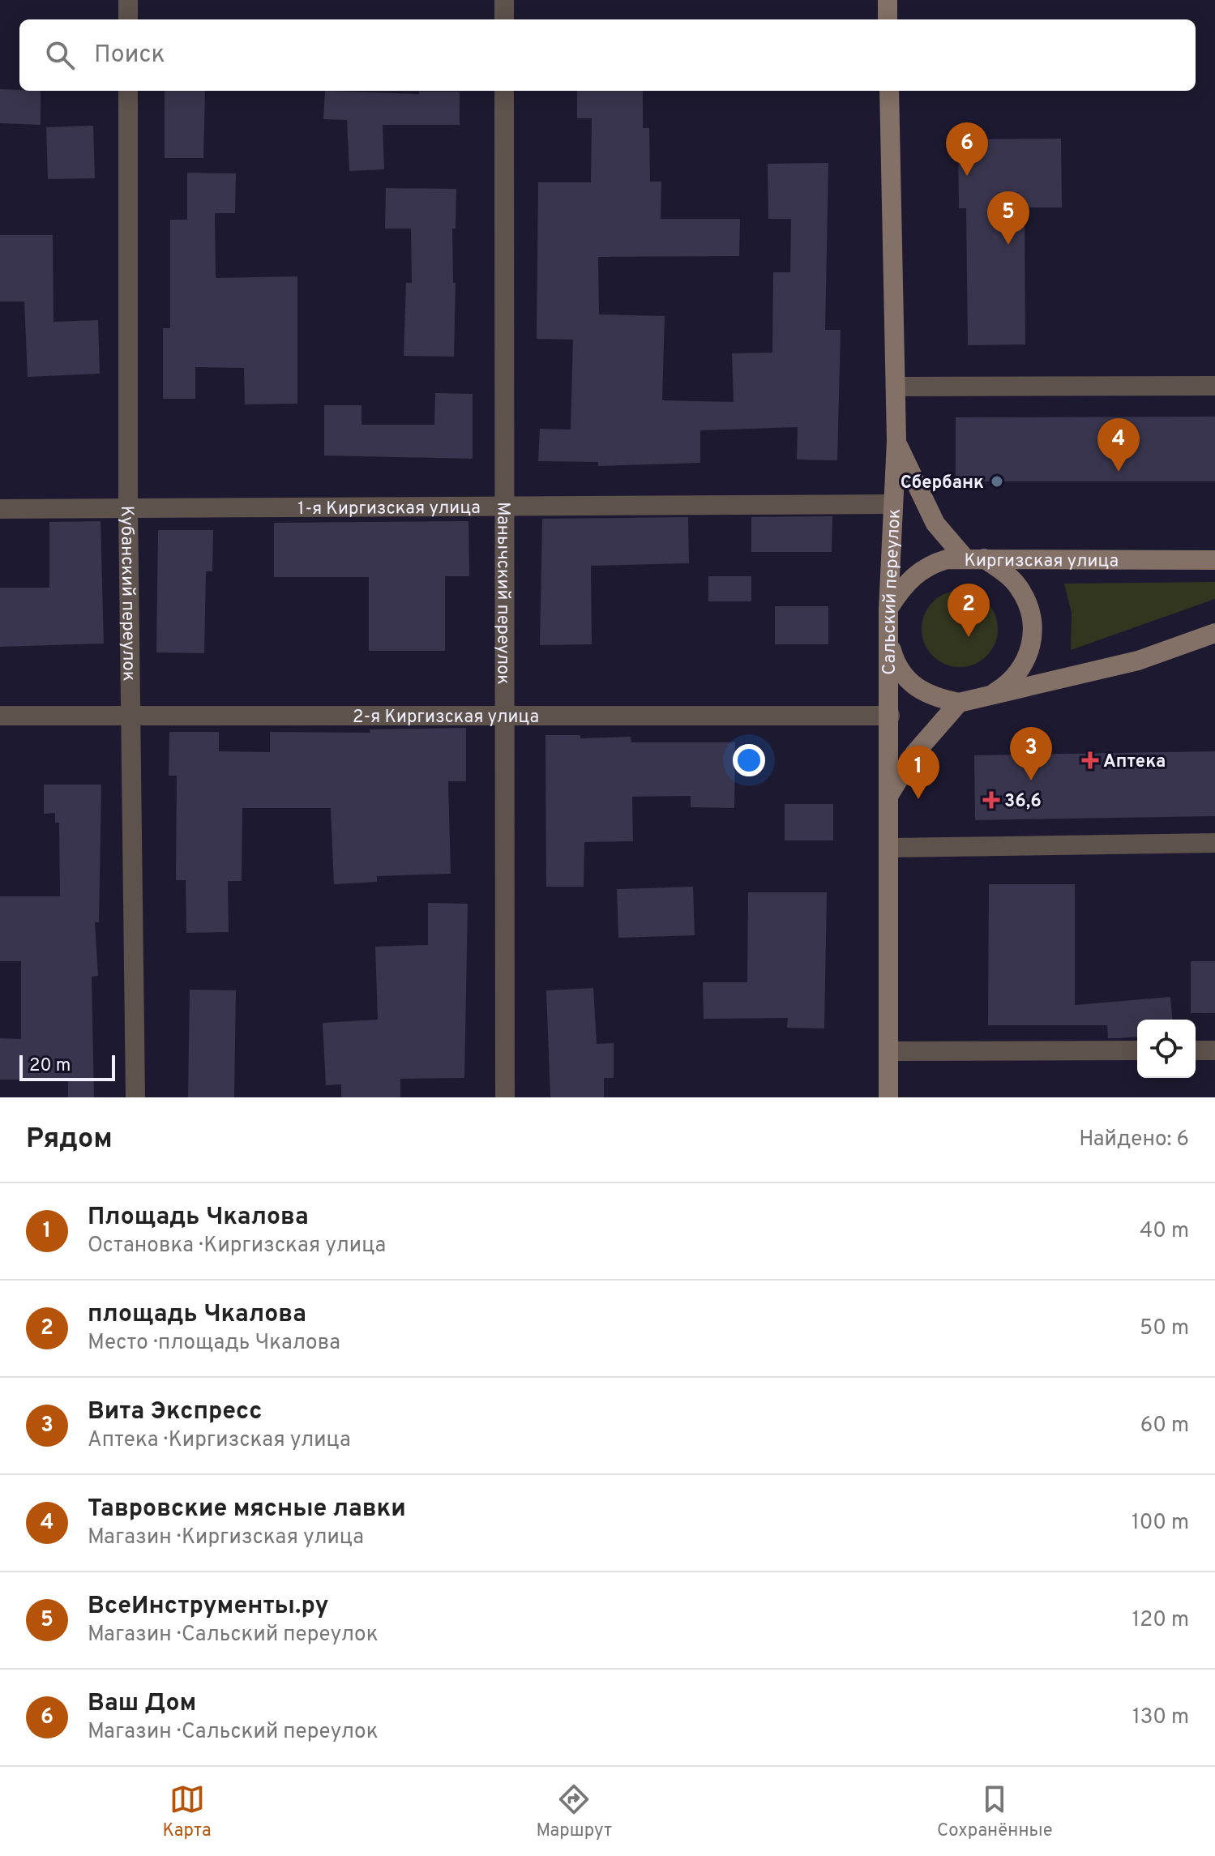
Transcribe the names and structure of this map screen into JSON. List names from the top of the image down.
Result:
{
  "streets": {
    "main road": ["Киргизская улица", "Сальский переулок"],
    "street": [
      "1-я Киргизская улица",
      "Кубанский переулок",
      "Манычский переулок",
      "2-я Киргизская улица"
    ]
  },
  "crossings": [
    ["1-я Киргизская улица", "Кубанский переулок"],
    ["1-я Киргизская улица", "Манычский переулок"],
    ["1-я Киргизская улица", "Сальский переулок"],
    ["Киргизская улица", "Сальский переулок"],
    ["Кубанский переулок", "2-я Киргизская улица"],
    ["Манычский переулок", "2-я Киргизская улица"],
    ["Сальский переулок", "2-я Киргизская улица"]
  ],
  "places": {
    "other": ["Сбербанк"],
    "health": ["Аптека", "36,6"]
  },
  "scale_bar": "20 m",
  "page": {
    "search": "Поиск",
    "pins": [
      "6",
      "5",
      "4",
      "2",
      "3",
      "1"
    ],
    "scale": "20 m",
    "heading": ["Рядом", "Найдено: 6"],
    "list": [
      {
        "mark": "1",
        "name": "Площадь Чкалова",
        "note": "Остановка · Киргизская улица",
        "value": "40 m"
      },
      {
        "mark": "2",
        "name": "площадь Чкалова",
        "note": "Место · площадь Чкалова",
        "value": "50 m"
      },
      {
        "mark": "3",
        "name": "Вита Экспресс",
        "note": "Аптека · Киргизская улица",
        "value": "60 m"
      },
      {
        "mark": "4",
        "name": "Тавровские мясные лавки",
        "note": "Магазин · Киргизская улица",
        "value": "100 m"
      },
      {
        "mark": "5",
        "name": "ВсеИнструменты.ру",
        "note": "Магазин · Сальский переулок",
        "value": "120 m"
      },
      {
        "mark": "6",
        "name": "Ваш Дом",
        "note": "Магазин · Сальский переулок",
        "value": "130 m"
      }
    ],
    "nav": ["Карта", "Маршрут", "Сохранённые"]
  }
}
